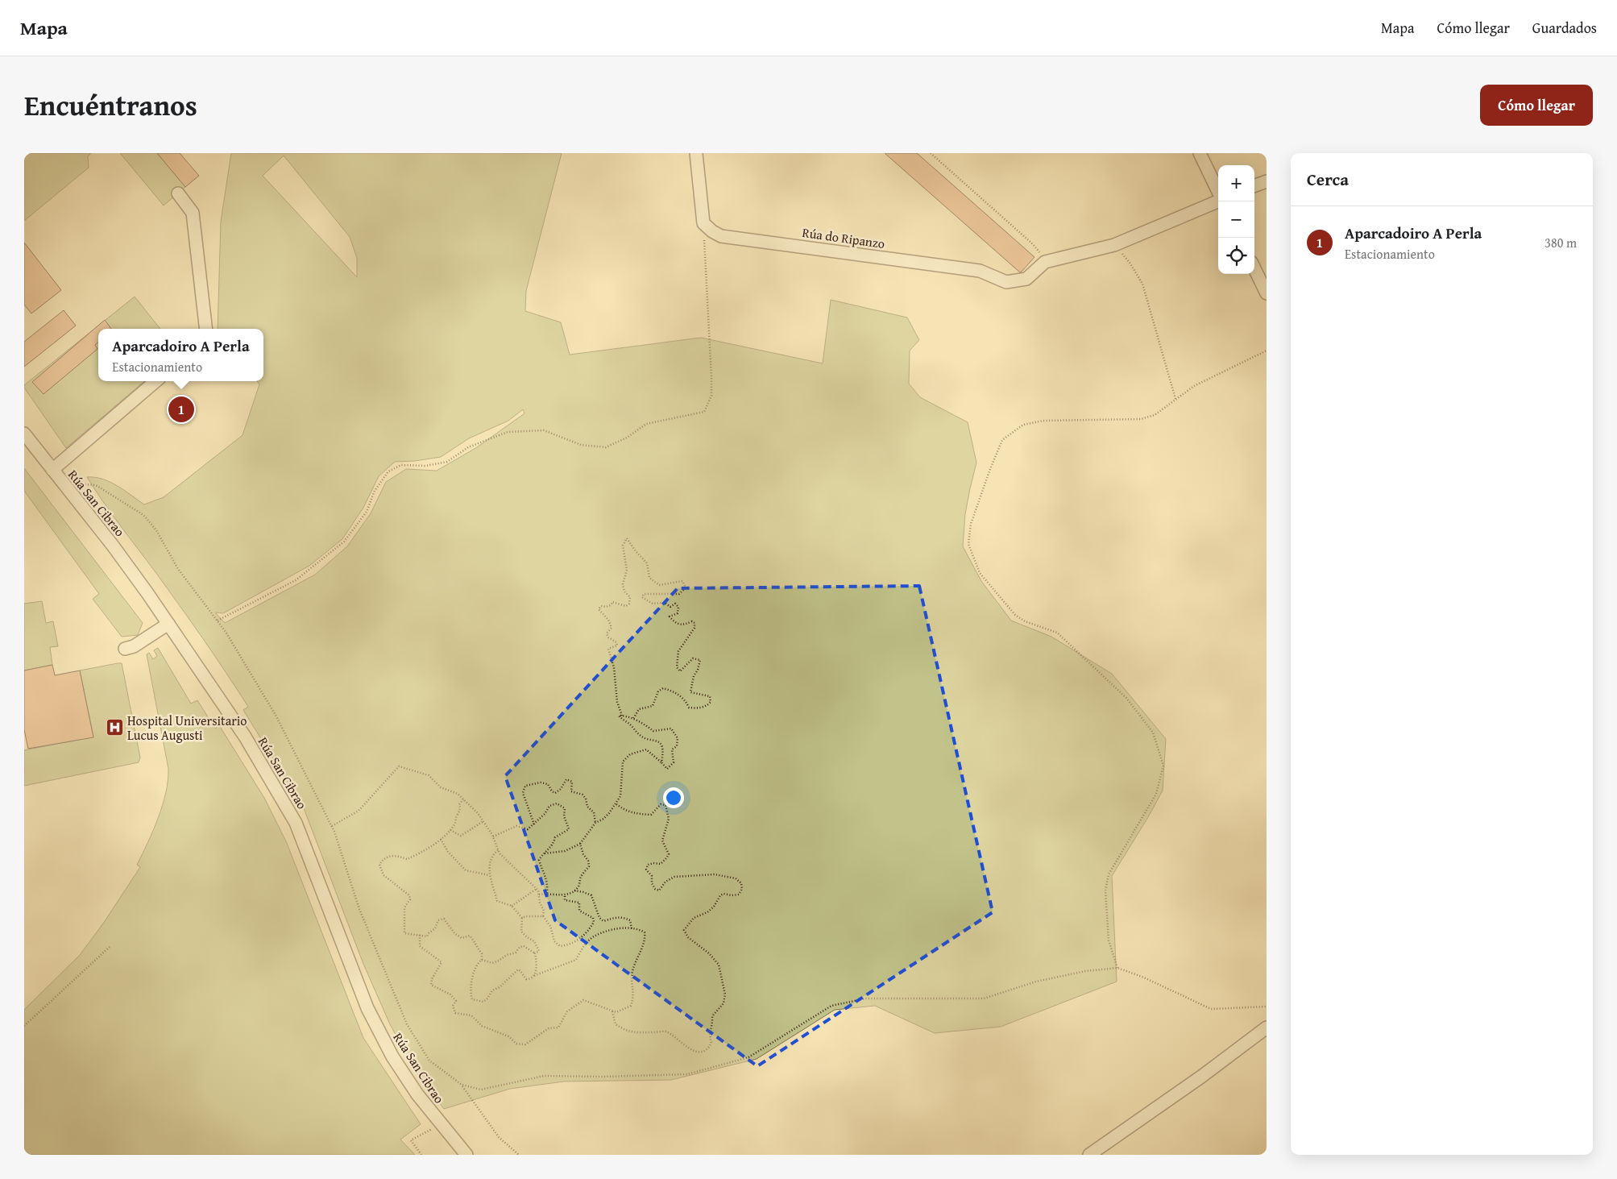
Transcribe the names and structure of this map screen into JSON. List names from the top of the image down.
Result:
{
  "streets": {
    "street": ["Rúa do Ripanzo", "Rúa San Cibrao"]
  },
  "places": {
    "hospital": ["Hospital Universitario Lucus Augusti"]
  },
  "page": {
    "header": "Mapa",
    "nav": ["Mapa", "Cómo llegar", "Guardados"],
    "title": "Encuéntranos",
    "buttons": "Cómo llegar",
    "heading": "Cerca",
    "map_buttons": ["+", "−"],
    "list": [
      {
        "mark": "1",
        "name": "Aparcadoiro A Perla",
        "note": "Estacionamiento",
        "value": "380 m"
      }
    ],
    "popup": ["Aparcadoiro A Perla", "Estacionamiento"],
    "pins": "1"
  }
}
